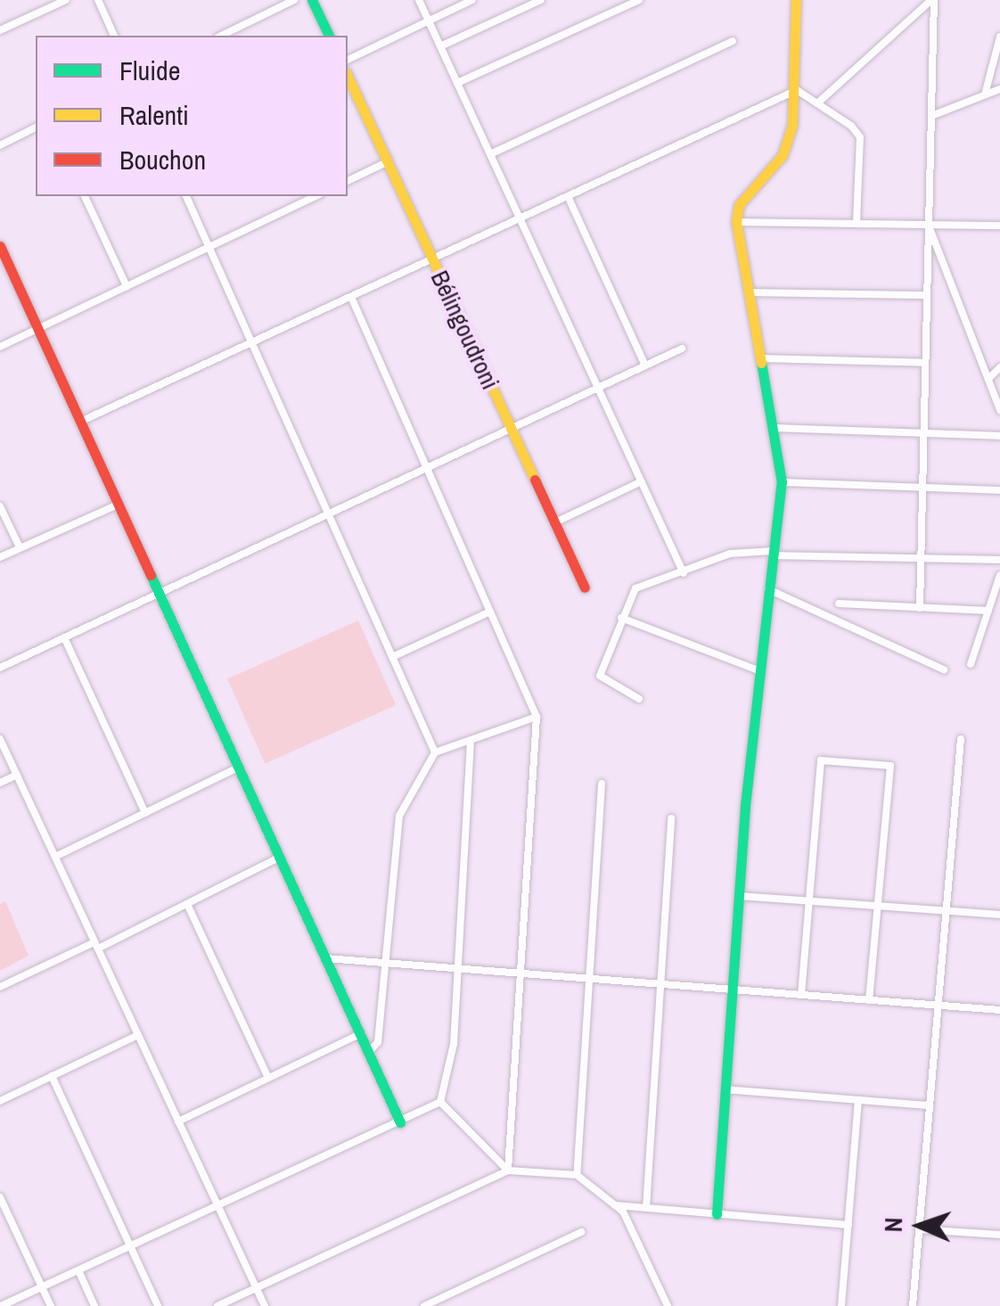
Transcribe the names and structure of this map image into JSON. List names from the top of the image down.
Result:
{
  "streets": {
    "street": ["Bélingoudroni"]
  },
  "legend": ["Fluide", "Ralenti", "Bouchon"],
  "north": "left"
}
